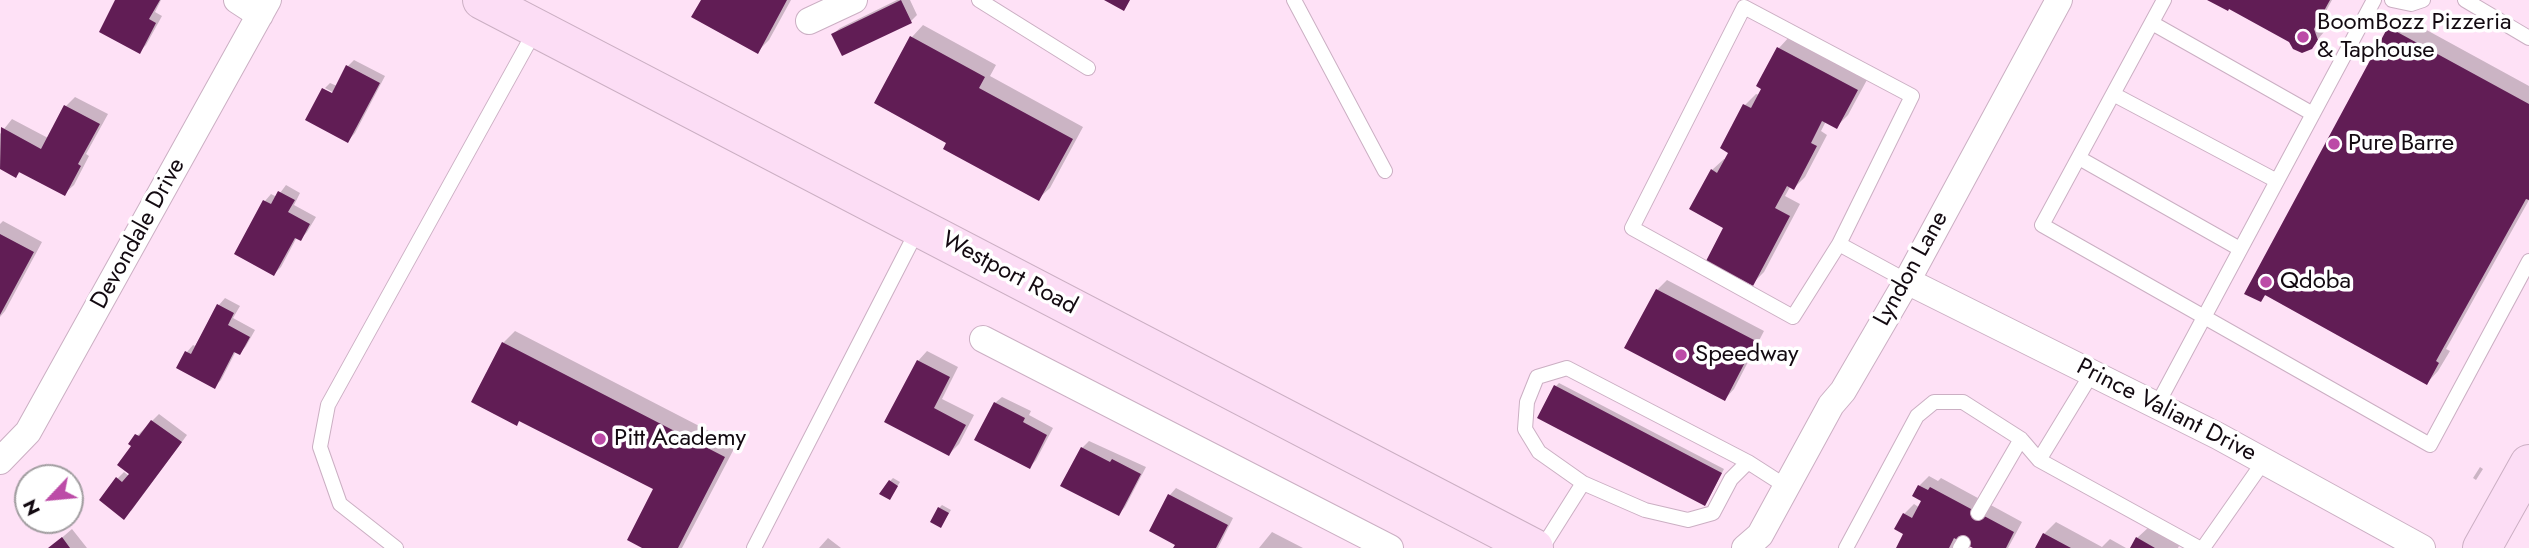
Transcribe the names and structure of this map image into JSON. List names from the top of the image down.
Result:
{
  "streets": {
    "main road": ["Westport Road"],
    "street": ["Devondale Drive", "Lyndon Lane", "Prince Valiant Drive"]
  },
  "crossings": [
    ["Lyndon Lane", "Prince Valiant Drive"]
  ],
  "places": [
    "BoomBozz Pizzeria & Taphouse",
    "Pure Barre",
    "Qdoba",
    "Speedway",
    "Pitt Academy"
  ],
  "north": "bottom left"
}
